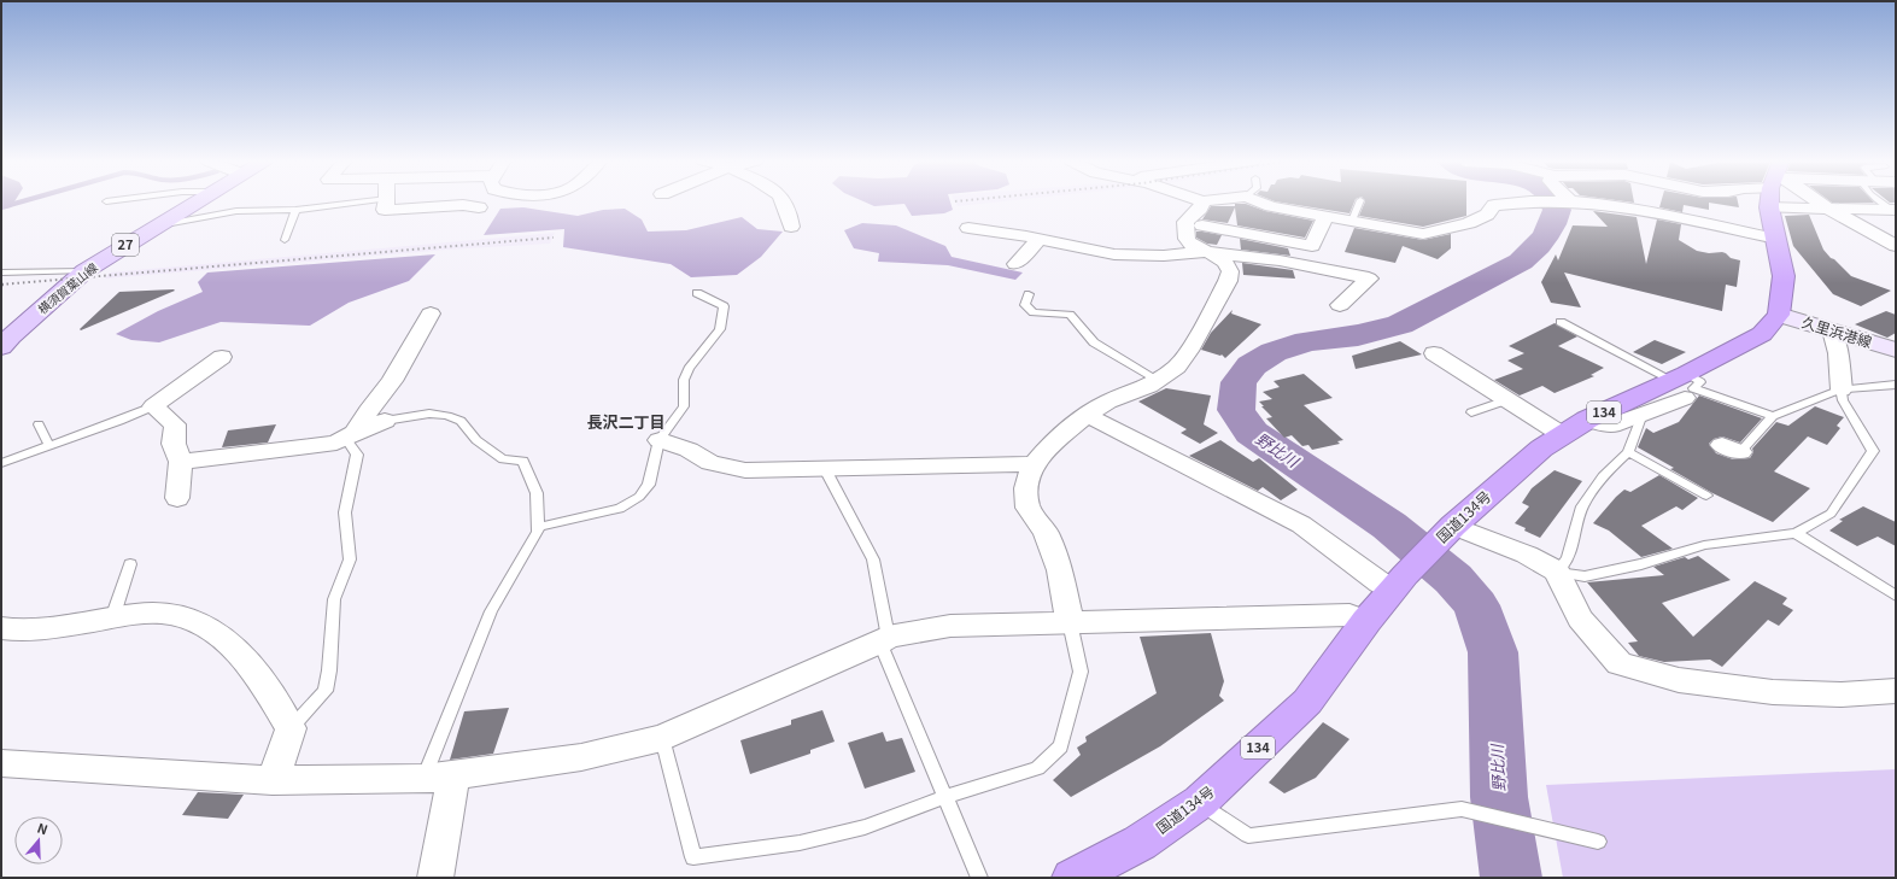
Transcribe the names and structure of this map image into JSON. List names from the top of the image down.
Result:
{
  "streets": {
    "highway": ["134", "国道134号"],
    "main road": ["27", "横須賀葉山線", "久里浜港線"]
  },
  "crossings": [
    ["久里浜港線", "国道134号"]
  ],
  "districts": ["長沢二丁目"],
  "water": ["野比川"],
  "north": "top"
}
